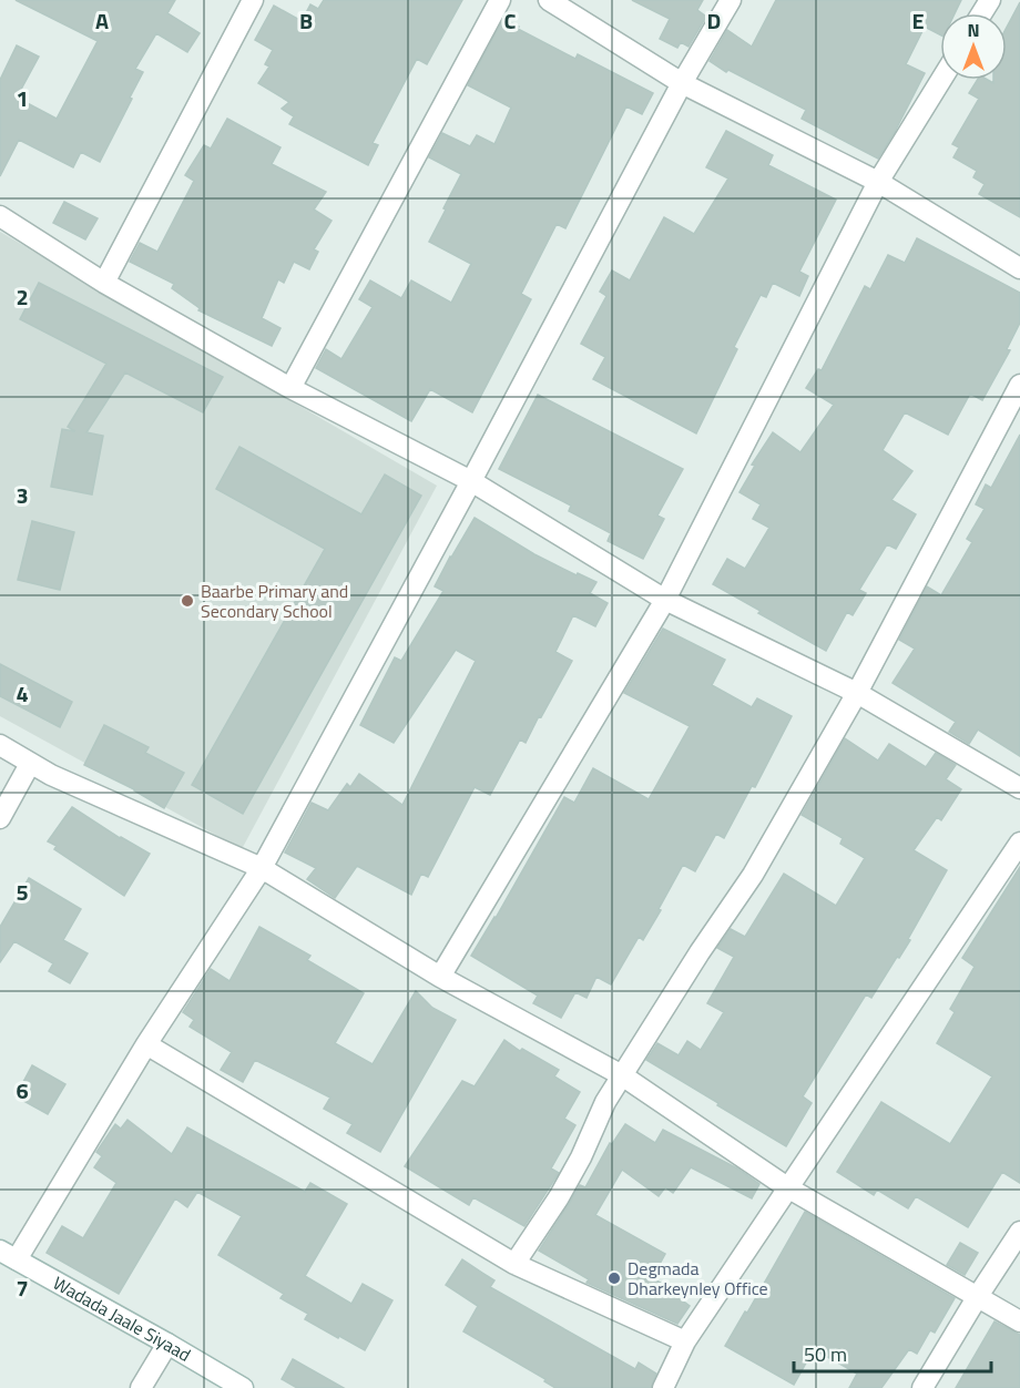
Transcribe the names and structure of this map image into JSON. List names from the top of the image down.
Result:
{
  "streets": {
    "street": ["Wadada Jaale Siyaad"]
  },
  "places": ["Baarbe Primary and Secondary School", "Degmada Dharkeynley Office"],
  "scale_bar": "50 m",
  "north": "top",
  "grid": {
    "columns": [
      "A",
      "B",
      "C",
      "D",
      "E"
    ],
    "rows": [
      "1",
      "2",
      "3",
      "4",
      "5",
      "6",
      "7"
    ]
  }
}
